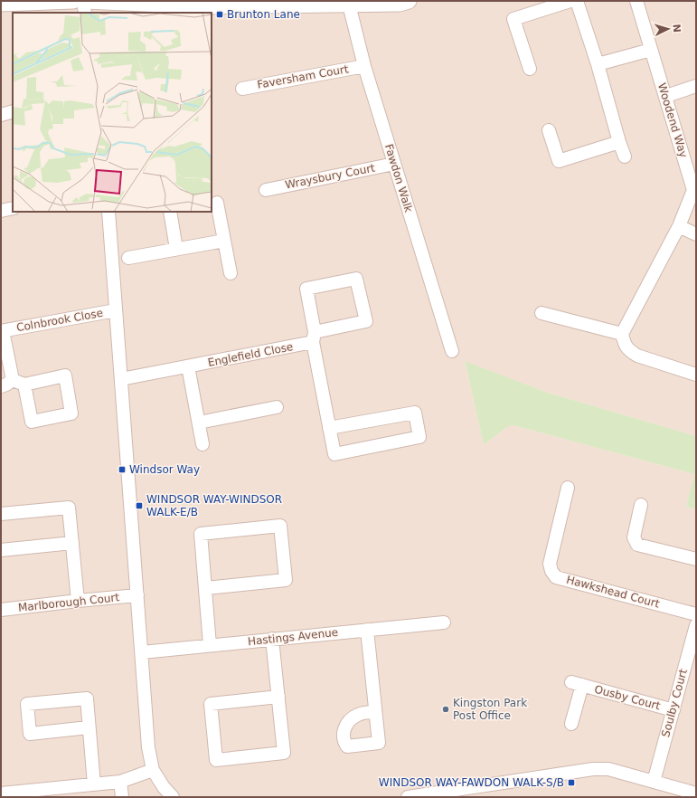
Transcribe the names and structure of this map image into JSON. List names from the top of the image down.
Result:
{
  "streets": {
    "street": [
      "Faversham Court",
      "Woodend Way",
      "Wraysbury Court",
      "Fawdon Walk",
      "Colnbrook Close",
      "Englefield Close",
      "Hawkshead Court",
      "Marlborough Court",
      "Hastings Avenue",
      "Ousby Court",
      "Soulby Court"
    ]
  },
  "crossings": [
    ["Faversham Court", "Fawdon Walk"],
    ["Wraysbury Court", "Fawdon Walk"],
    ["Ousby Court", "Soulby Court"]
  ],
  "places": {
    "transit": [
      "Brunton Lane",
      "Windsor Way",
      "WINDSOR WAY-WINDSOR WALK-E/B",
      "WINDSOR WAY-FAWDON WALK-S/B"
    ],
    "other": ["Kingston Park Post Office"]
  },
  "north": "right"
}
